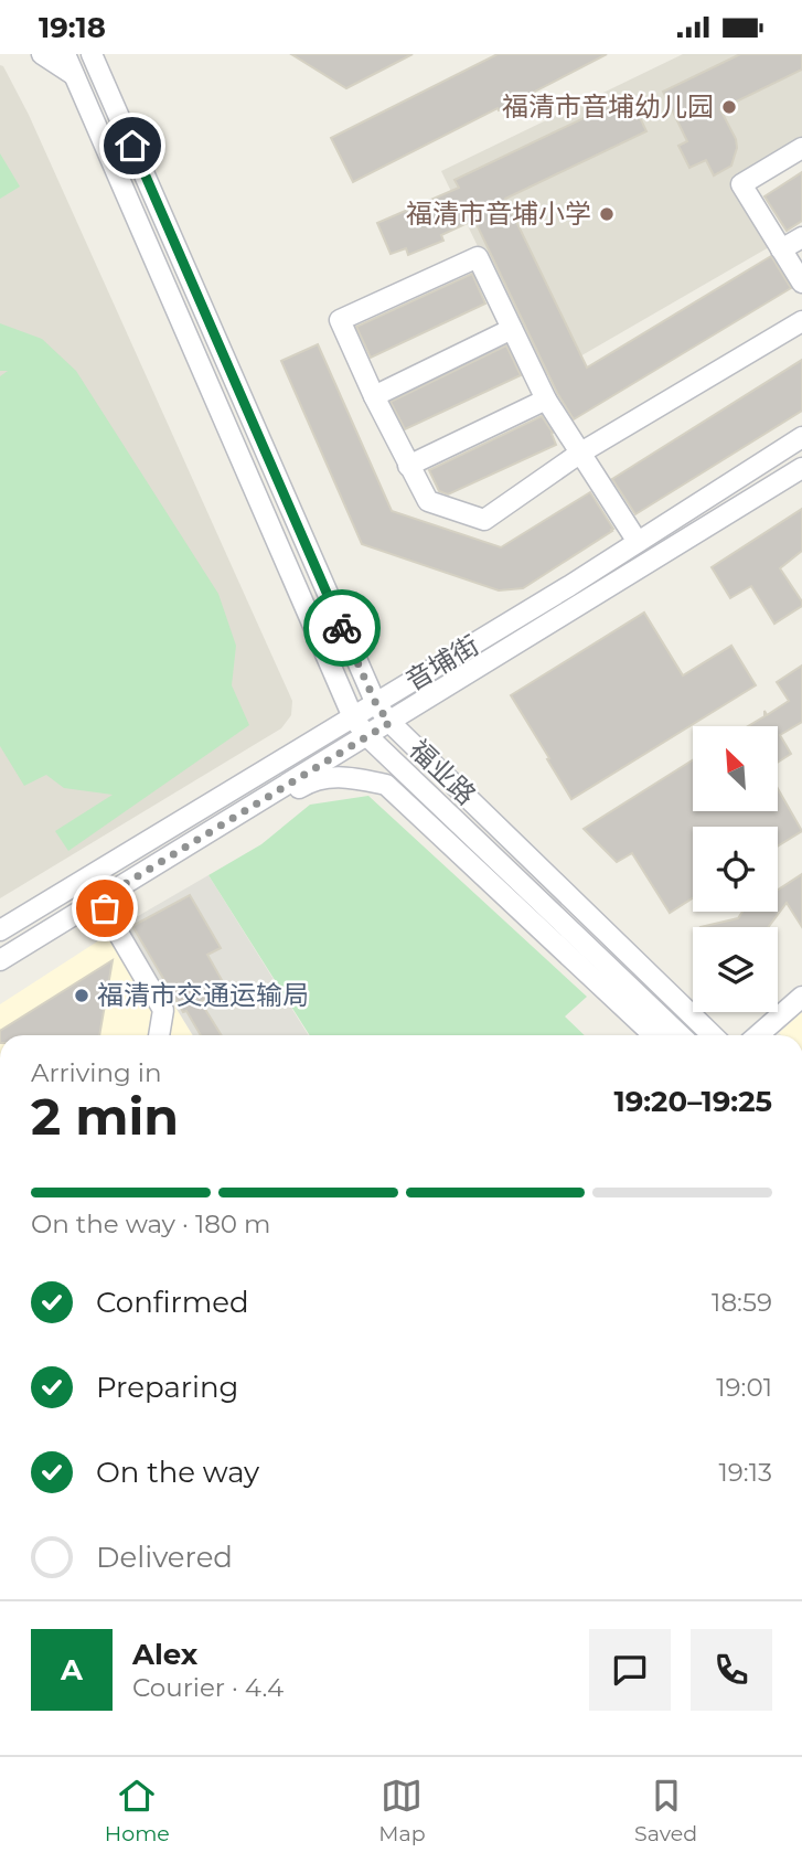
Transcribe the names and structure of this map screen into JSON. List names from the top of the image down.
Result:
{
  "streets": {
    "street": ["音埔街", "福业路"]
  },
  "crossings": [
    ["音埔街", "福业路"]
  ],
  "places": ["福清市音埔幼儿园", "福清市音埔小学", "福清市交通运输局"],
  "north": "top left",
  "page": {
    "status": "19:18",
    "heading": ["2 min", "Arriving in", "19:20–19:25"],
    "panel": ["Alex", "Courier · 4.4"],
    "bar": "On the way · 180 m",
    "list": [
      ["Confirmed", "18:59"],
      ["Preparing", "19:01"],
      ["On the way", "19:13"],
      "Delivered"
    ],
    "round": "A",
    "tabs": ["Home", "Map", "Saved"]
  }
}
